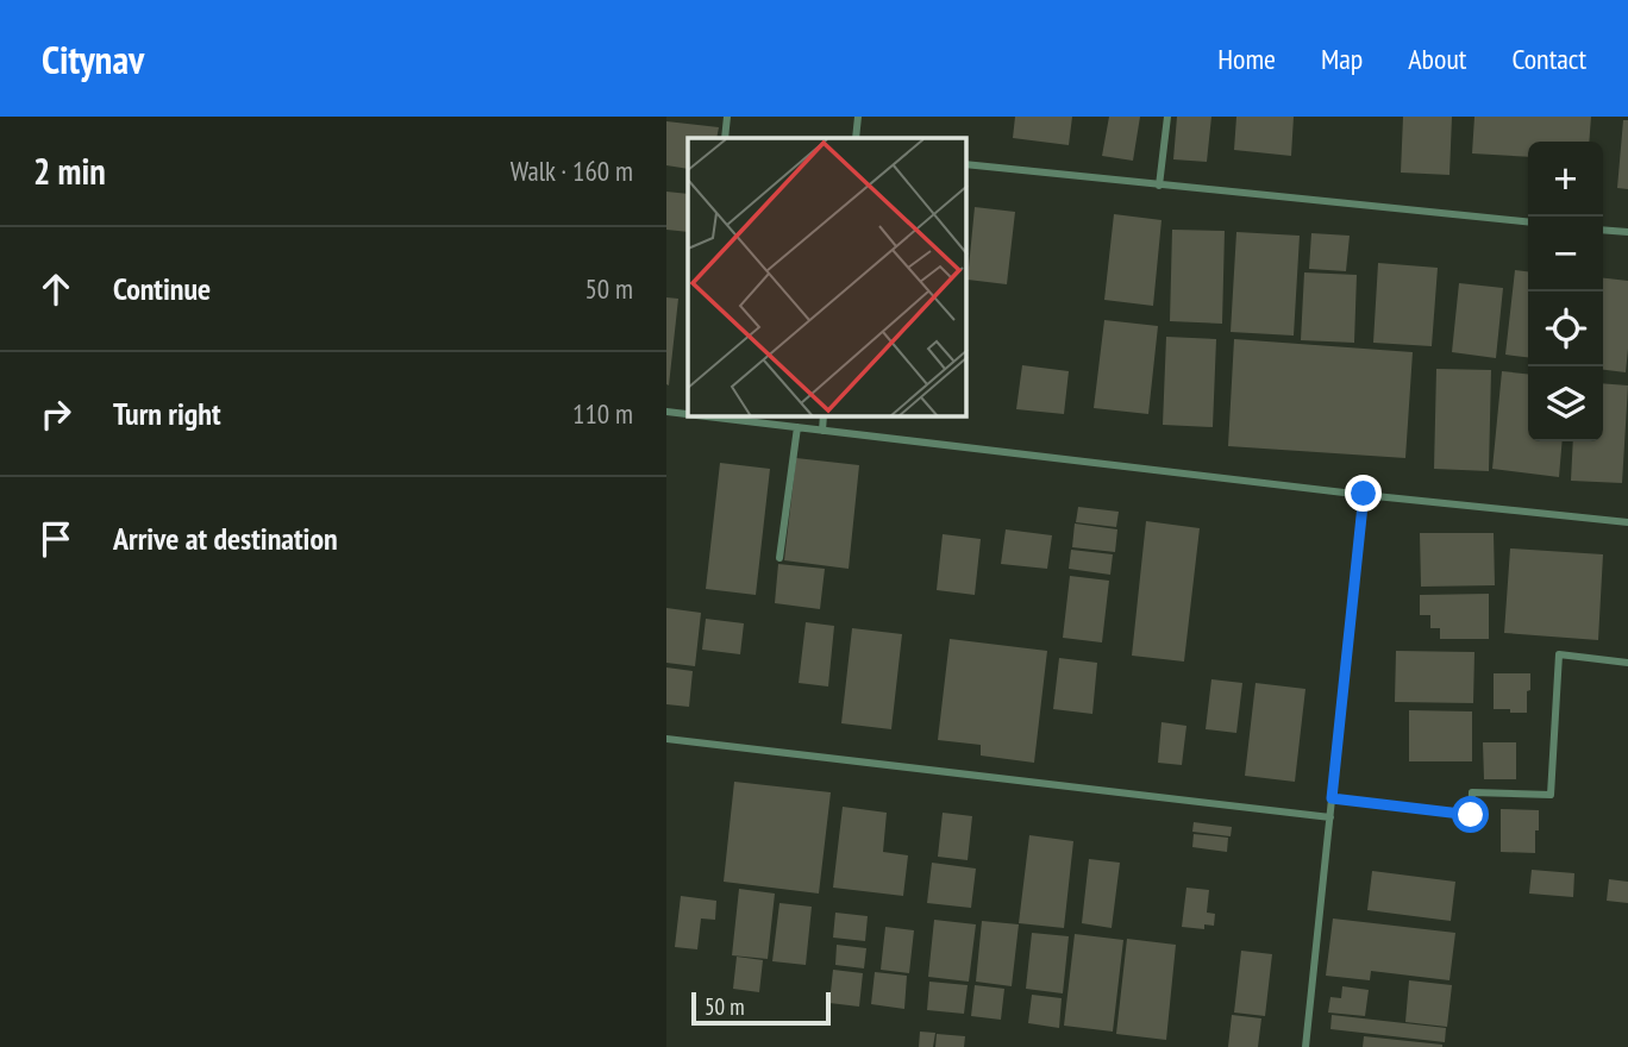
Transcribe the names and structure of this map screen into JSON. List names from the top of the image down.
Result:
{
  "scale_bar": "50 m",
  "page": {
    "header": "Citynav",
    "nav": [
      "Home",
      "Map",
      "About",
      "Contact"
    ],
    "heading": ["2 min", "Walk · 160 m"],
    "map_buttons": ["+", "−"],
    "list": [
      ["Continue", "50 m"],
      ["Turn right", "110 m"],
      "Arrive at destination"
    ],
    "scale": "50 m"
  }
}
